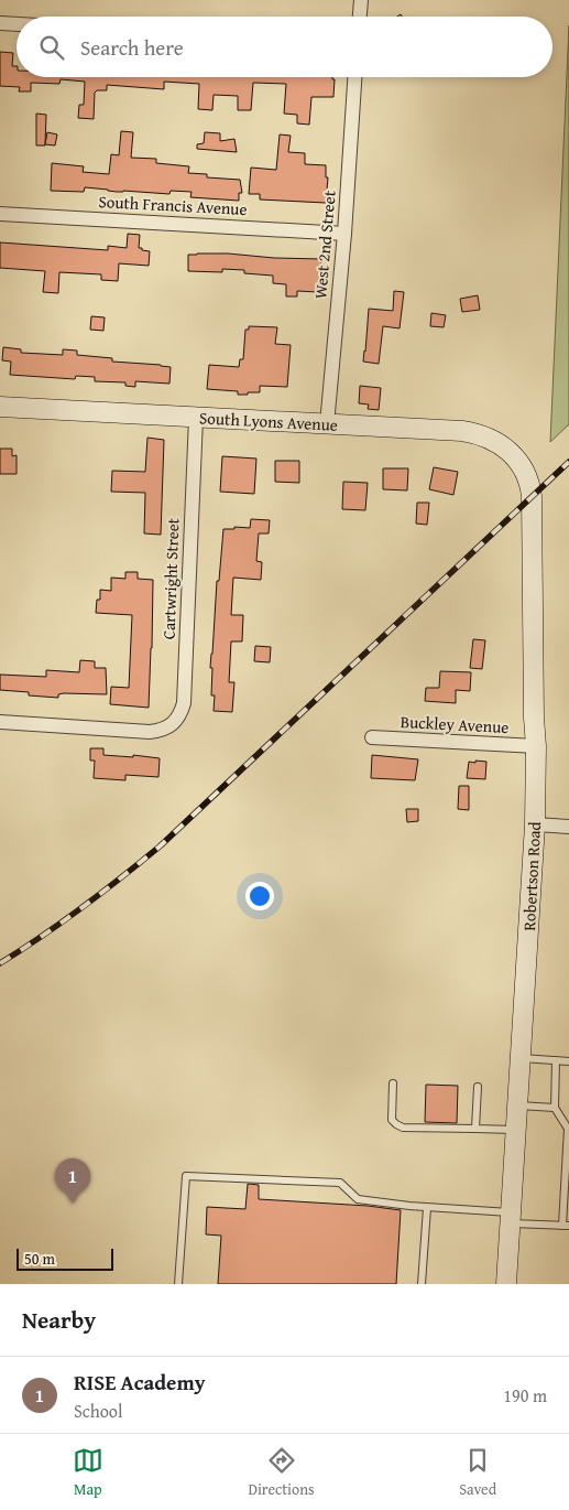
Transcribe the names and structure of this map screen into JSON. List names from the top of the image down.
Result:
{
  "streets": {
    "street": [
      "South Francis Avenue",
      "West 2nd Street",
      "South Lyons Avenue",
      "Cartwright Street",
      "Buckley Avenue",
      "Robertson Road"
    ]
  },
  "crossings": [
    ["South Francis Avenue", "West 2nd Street"],
    ["West 2nd Street", "South Lyons Avenue"],
    ["South Lyons Avenue", "Cartwright Street"],
    ["South Lyons Avenue", "Robertson Road"],
    ["Buckley Avenue", "Robertson Road"]
  ],
  "scale_bar": "50 m",
  "page": {
    "search": "Search here",
    "pins": "1",
    "scale": "50 m",
    "heading": "Nearby",
    "list": [
      {
        "mark": "1",
        "name": "RISE Academy",
        "note": "School",
        "value": "190 m"
      }
    ],
    "nav": ["Map", "Directions", "Saved"]
  }
}
